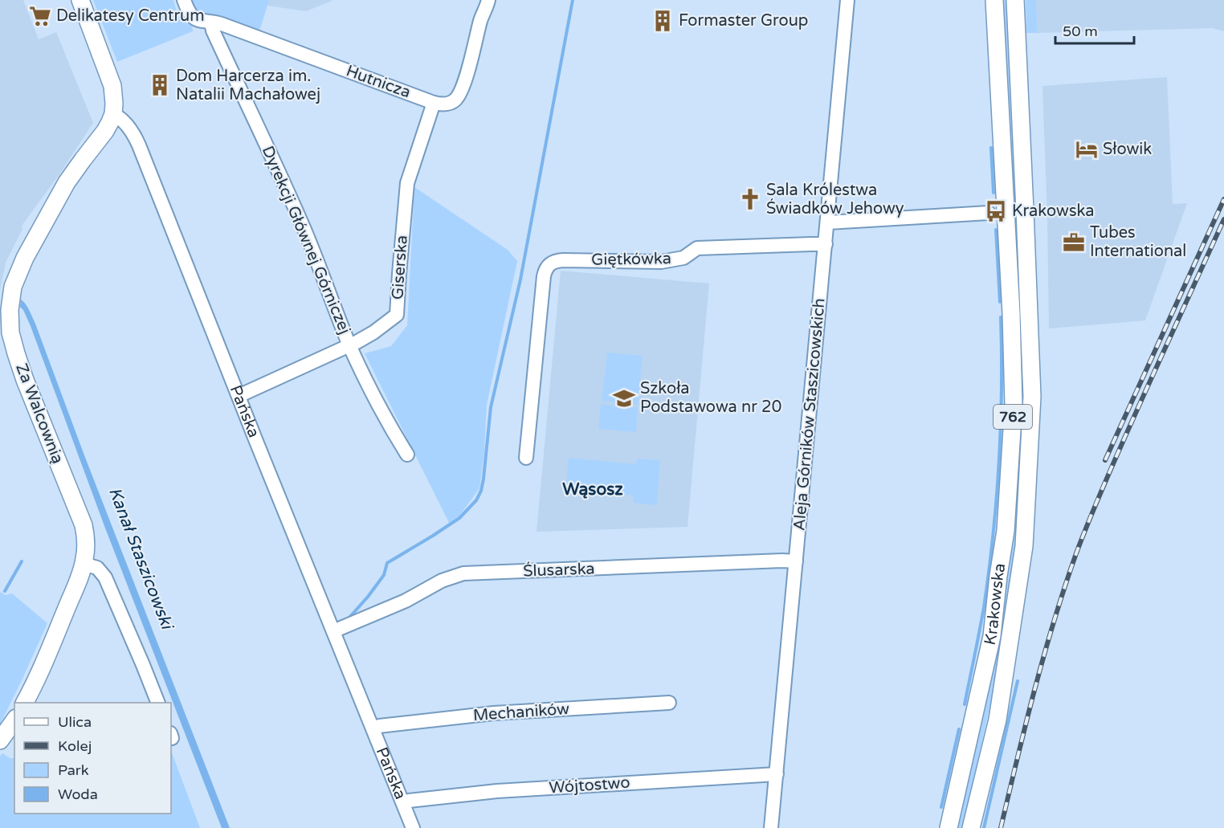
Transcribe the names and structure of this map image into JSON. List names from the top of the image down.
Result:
{
  "streets": {
    "main road": ["Za Walcownią", "762", "Krakowska"],
    "street": [
      "Hutnicza",
      "Dyrekcji Głównej Górniczej",
      "Giętkówka",
      "Giserska",
      "Pańska",
      "Aleja Górników Staszicowskich",
      "Ślusarska",
      "Mechaników",
      "Wójtostwo"
    ]
  },
  "crossings": [
    ["Hutnicza", "Dyrekcji Głównej Górniczej"],
    ["Hutnicza", "Giserska"],
    ["Dyrekcji Głównej Górniczej", "Giserska"],
    ["Giętkówka", "Aleja Górników Staszicowskich"],
    ["Giserska", "Pańska"],
    ["Pańska", "Za Walcownią"],
    ["Pańska", "Ślusarska"],
    ["Pańska", "Mechaników"],
    ["Pańska", "Wójtostwo"],
    ["Aleja Górników Staszicowskich", "Ślusarska"],
    ["Aleja Górników Staszicowskich", "Wójtostwo"]
  ],
  "districts": ["Wąsosz"],
  "water": ["Kanał Staszicowski"],
  "places": {
    "supermarket": ["Delikatesy Centrum"],
    "building": ["Formaster Group", "Dom Harcerza im. Natalii Machałowej"],
    "hotel": ["Słowik"],
    "church": ["Sala Królestwa Świadków Jehowy"],
    "bus stop": ["Krakowska"],
    "office": ["Tubes International"],
    "school or university": ["Szkoła Podstawowa nr 20"]
  },
  "legend": [
    "Ulica",
    "Kolej",
    "Park",
    "Woda"
  ],
  "scale_bar": "50 m"
}
